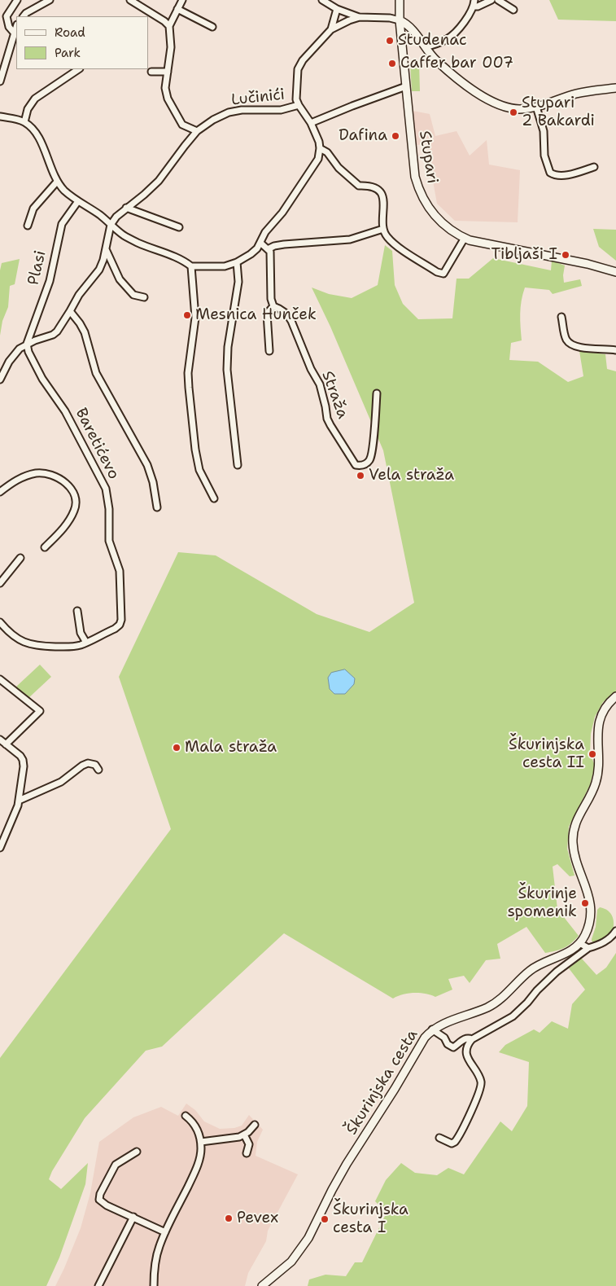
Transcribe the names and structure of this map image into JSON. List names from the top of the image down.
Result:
{
  "streets": {
    "street": [
      "Lučinići",
      "Stupari",
      "Plasi",
      "Straža",
      "Baretićevo",
      "Škurinjska cesta"
    ]
  },
  "crossings": [
    ["Lučinići", "Stupari"],
    ["Plasi", "Baretićevo"]
  ],
  "places": [
    "Studenac",
    "Caffer bar 007",
    "Stupari 2 Bakardi",
    "Dafina",
    "Tibljaši I",
    "Mesnica Hunček",
    "Vela straža",
    "Mala straža",
    "Škurinjska cesta II",
    "Škurinje spomenik",
    "Pevex",
    "Škurinjska cesta I"
  ],
  "legend": ["Road", "Park"]
}
